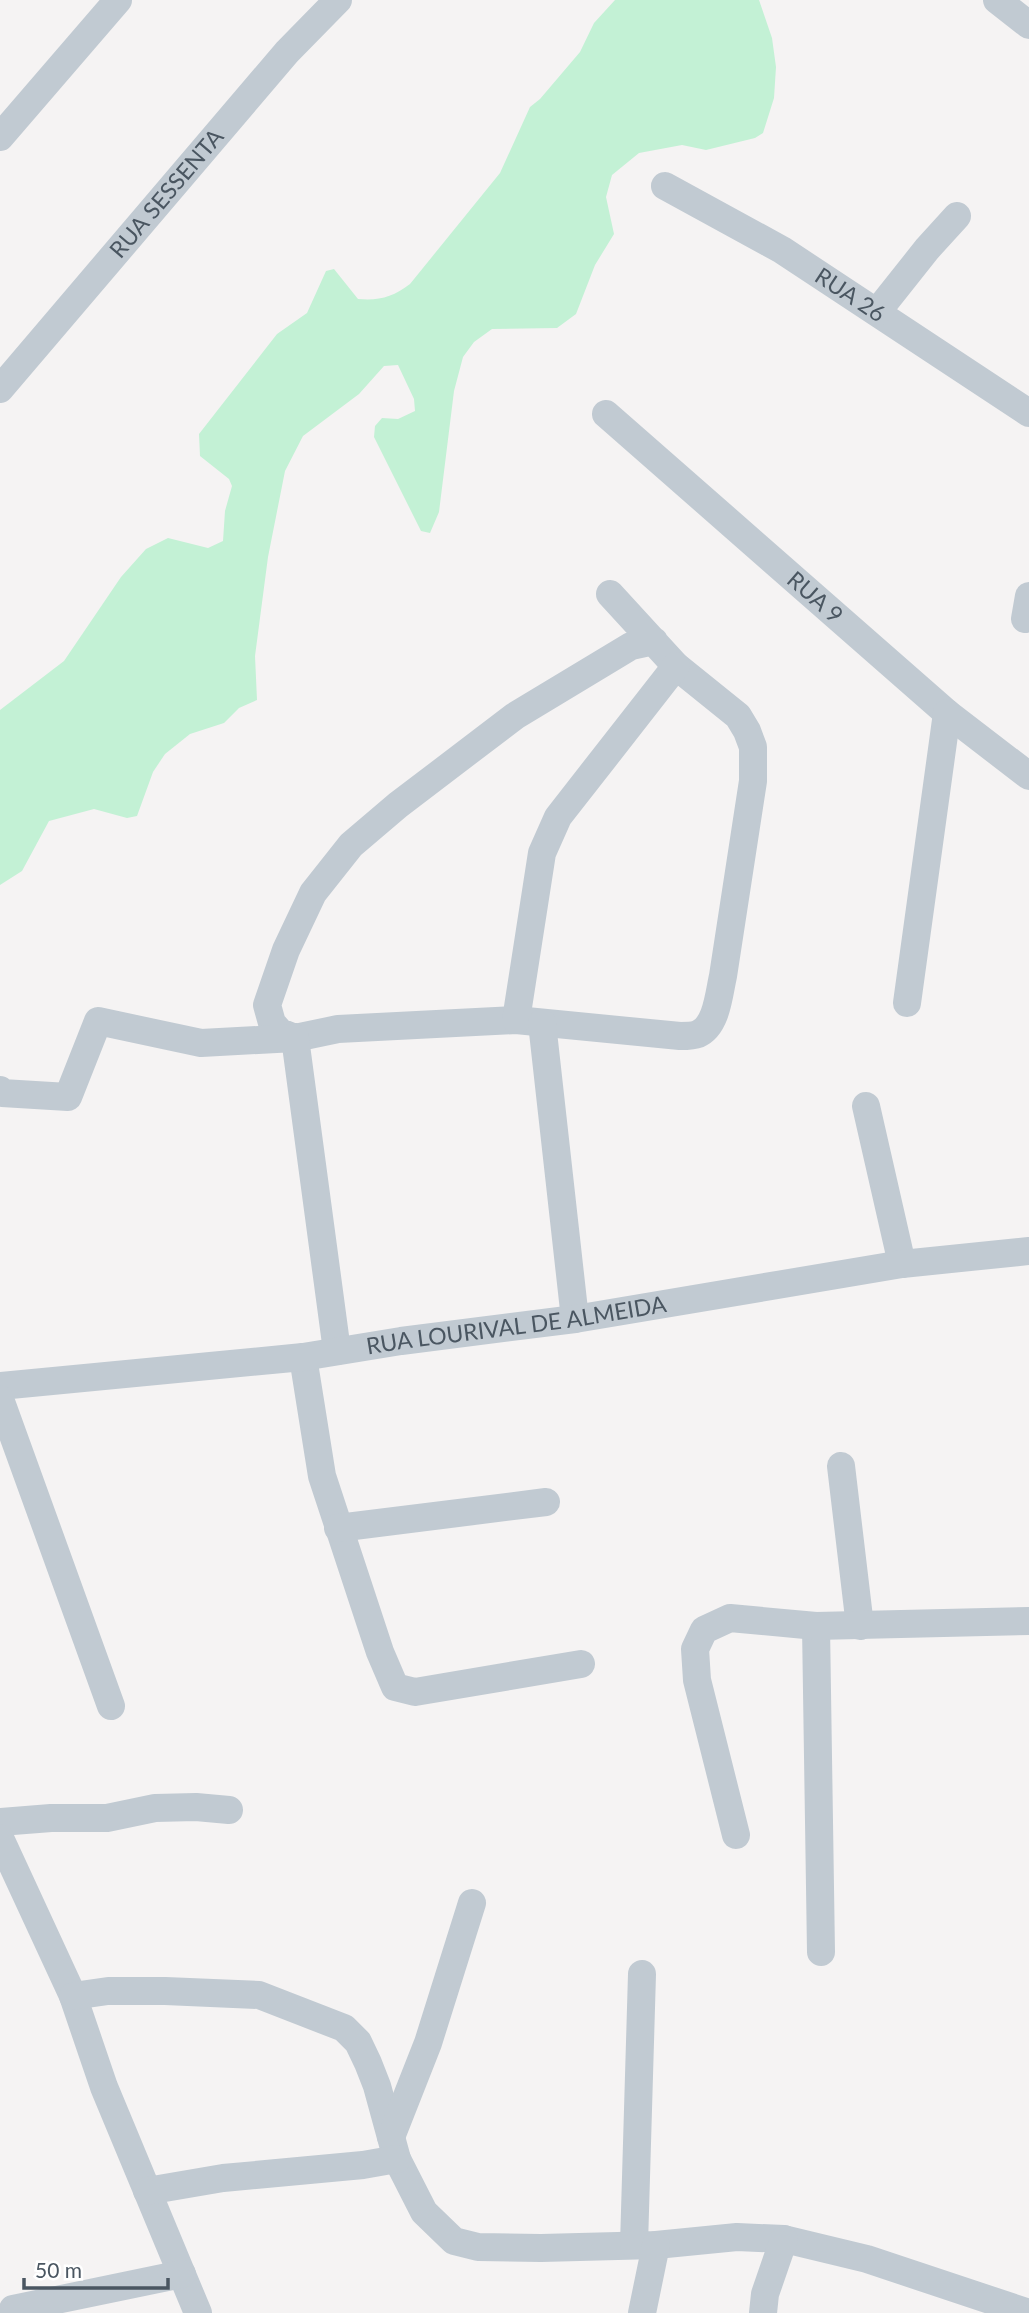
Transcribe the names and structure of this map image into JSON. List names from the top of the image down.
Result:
{
  "streets": {
    "street": [
      "RUA SESSENTA",
      "RUA 26",
      "RUA 9",
      "RUA LOURIVAL DE ALMEIDA"
    ]
  },
  "scale_bar": "50 m"
}
